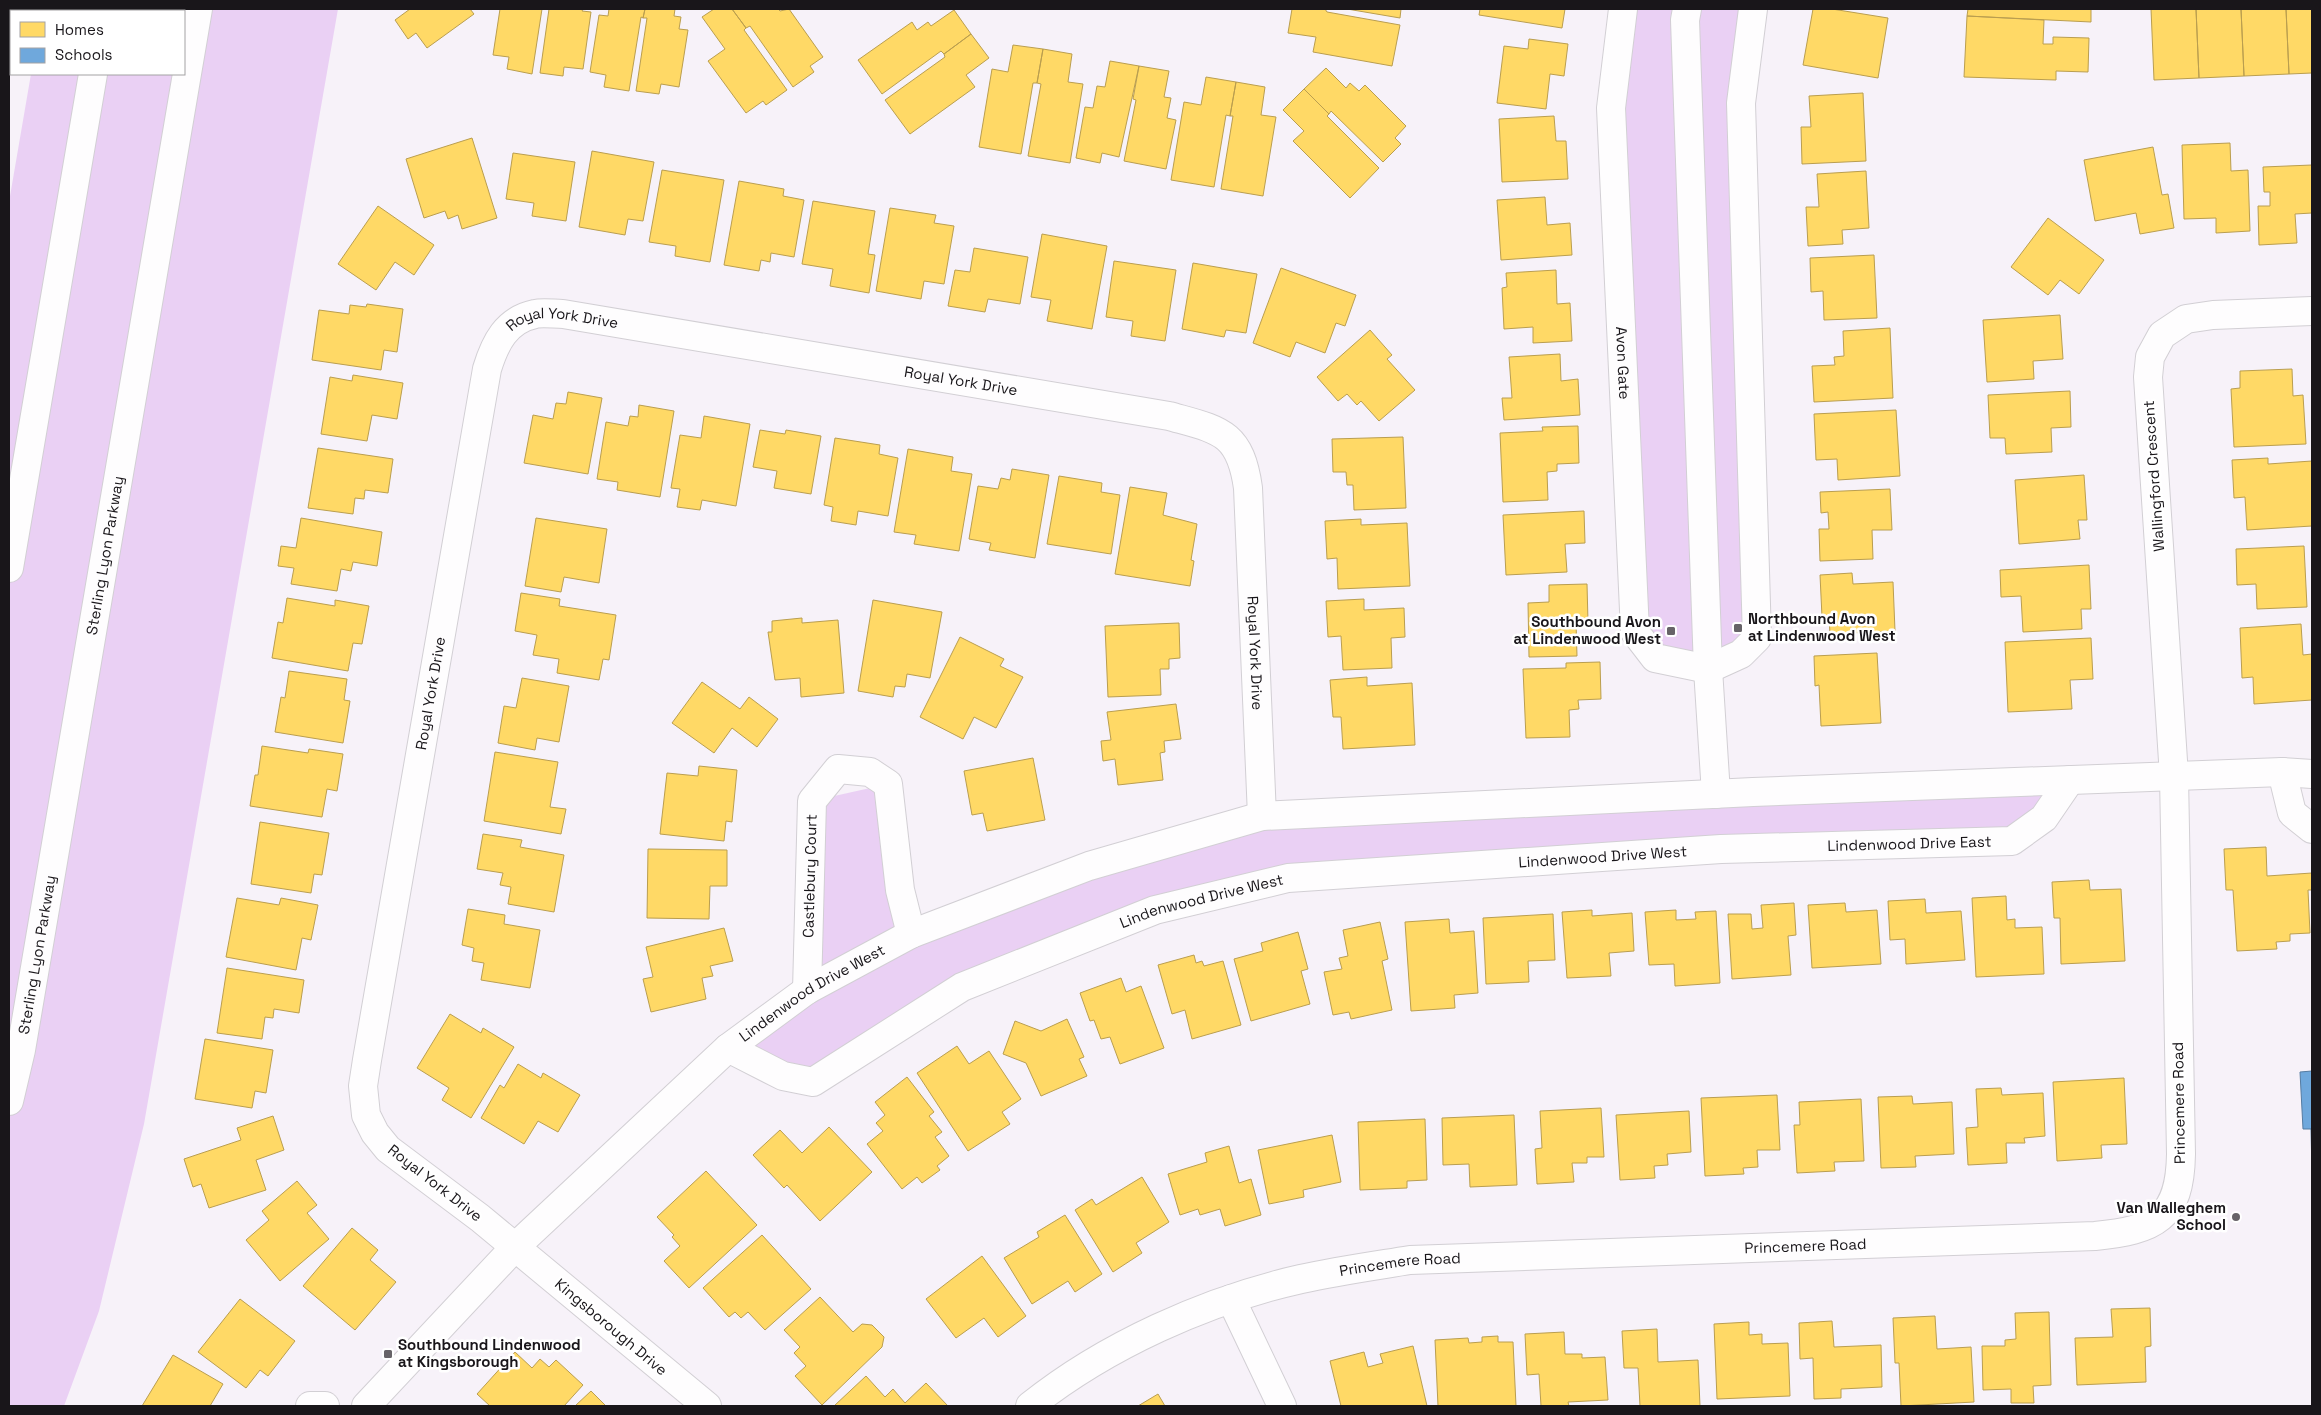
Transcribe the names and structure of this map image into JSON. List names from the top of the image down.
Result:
{
  "streets": {
    "street": [
      "Royal York Drive",
      "Avon Gate",
      "Wallingford Crescent",
      "Sterling Lyon Parkway",
      "Lindenwood Drive East",
      "Lindenwood Drive West",
      "Castlebury Court",
      "Princemere Road",
      "Kingsborough Drive"
    ]
  },
  "crossings": [
    ["Royal York Drive", "Lindenwood Drive West"],
    ["Royal York Drive", "Kingsborough Drive"],
    ["Wallingford Crescent", "Princemere Road"],
    ["Lindenwood Drive East", "Lindenwood Drive West"],
    ["Lindenwood Drive West", "Castlebury Court"],
    ["Lindenwood Drive West", "Kingsborough Drive"]
  ],
  "places": {
    "transit": ["Northbound Avon at Lindenwood West", "Southbound Avon at Lindenwood West", "Southbound Lindenwood at Kingsborough"],
    "other": ["Van Walleghem School"]
  },
  "legend": ["Homes", "Schools"]
}
